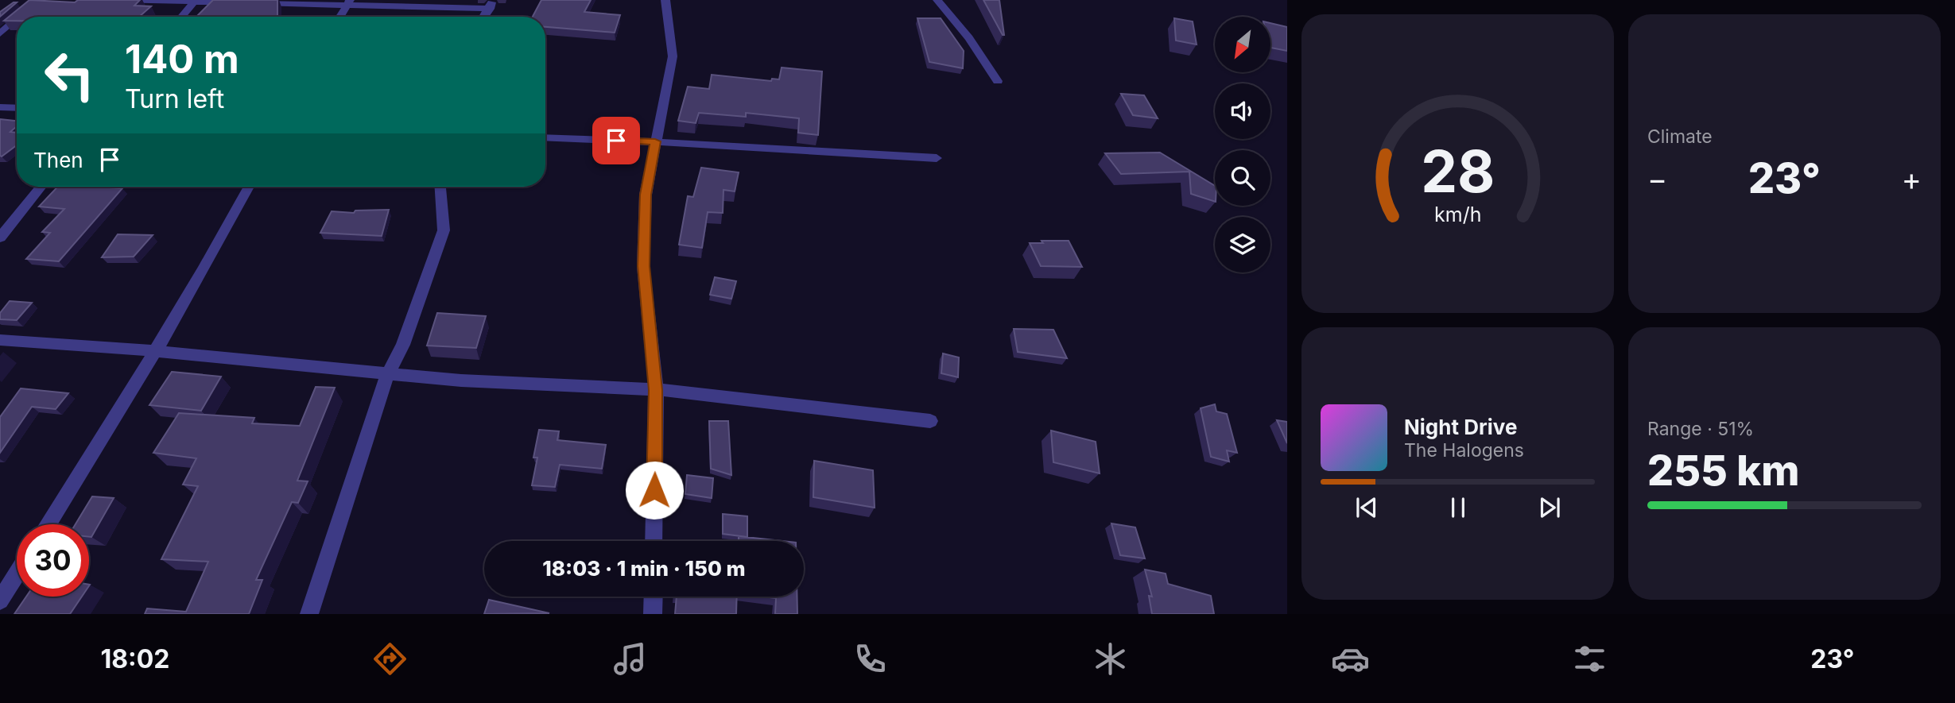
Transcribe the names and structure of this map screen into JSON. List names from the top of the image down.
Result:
{
  "north": "bottom left",
  "page": {
    "tile": [
      "Climate",
      ["Range · 51%", "255 km"]
    ],
    "turn": ["140 m", "Turn left"],
    "then": "Then",
    "heat": ["−", "23°", "+"],
    "song": ["Night Drive", "The Halogens"],
    "limit": "30",
    "trip": "18:03 · 1 min · 150 m",
    "tabs": ["18:02", "23°"],
    "gauge": ["28", "km/h"]
  }
}
